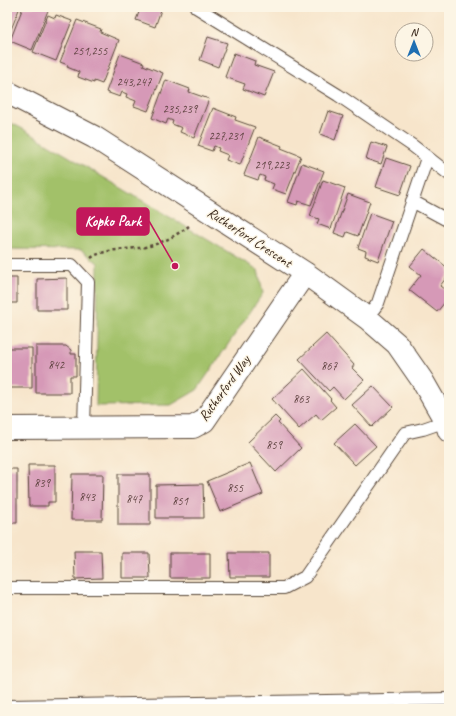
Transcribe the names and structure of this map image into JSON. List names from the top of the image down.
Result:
{
  "streets": {
    "street": ["Rutherford Crescent", "Rutherford Way"]
  },
  "crossings": [
    ["Rutherford Crescent", "Rutherford Way"]
  ],
  "places": ["Kopko Park"],
  "house_numbers": [
    "251,255",
    "243,247",
    "235,239",
    "227,231",
    "219,223",
    "842",
    "867",
    "863",
    "859",
    "839",
    "855",
    "843",
    "847",
    "851"
  ],
  "north": "top"
}
